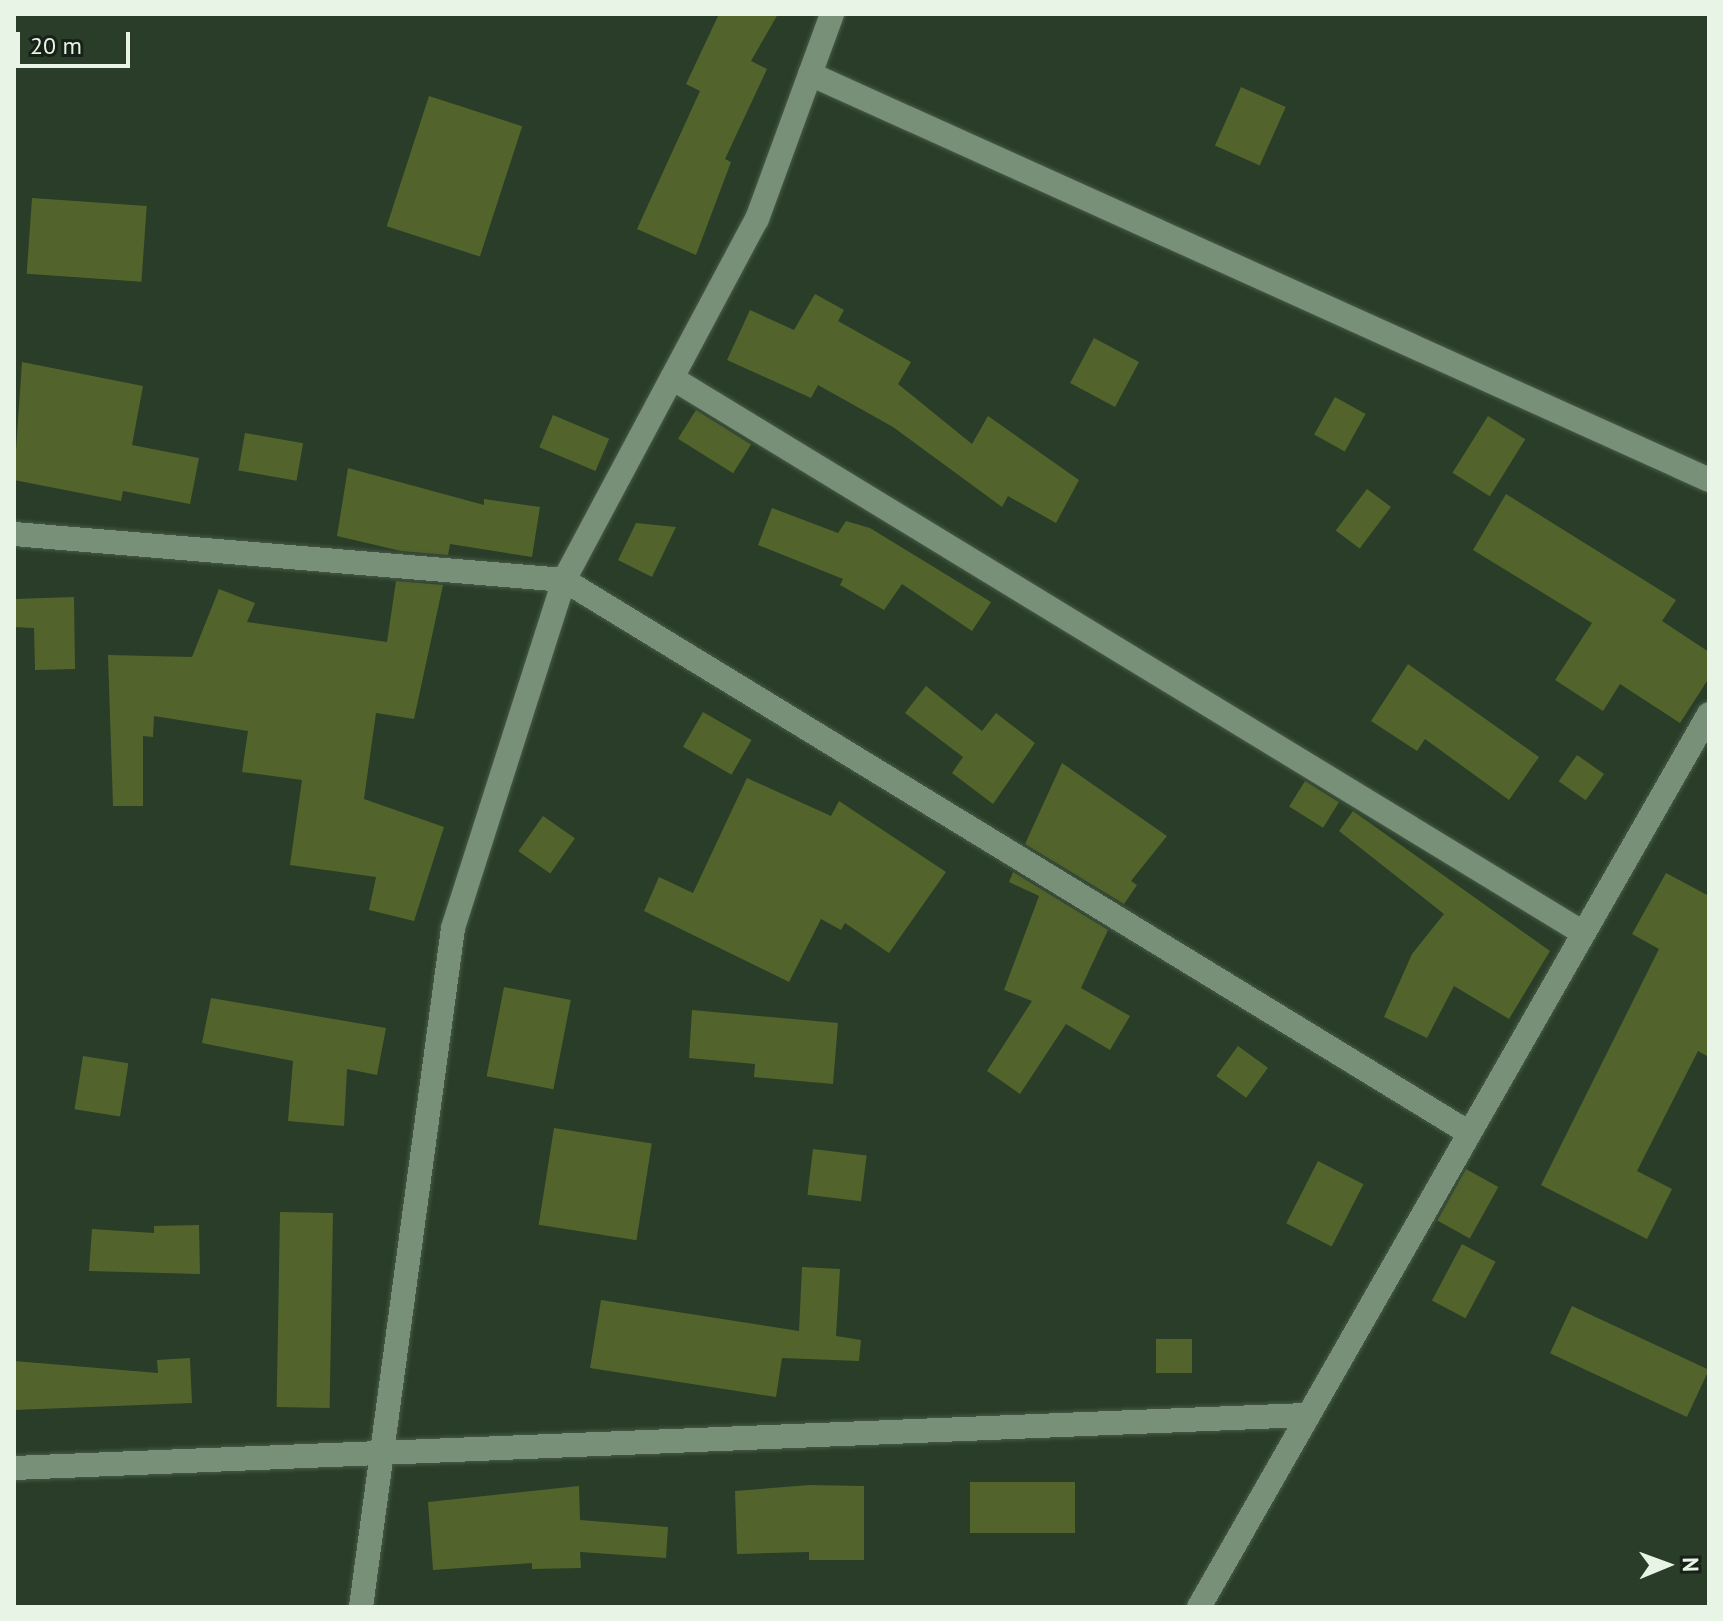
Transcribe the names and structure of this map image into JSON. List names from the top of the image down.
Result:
{
  "scale_bar": "20 m",
  "north": "right"
}
